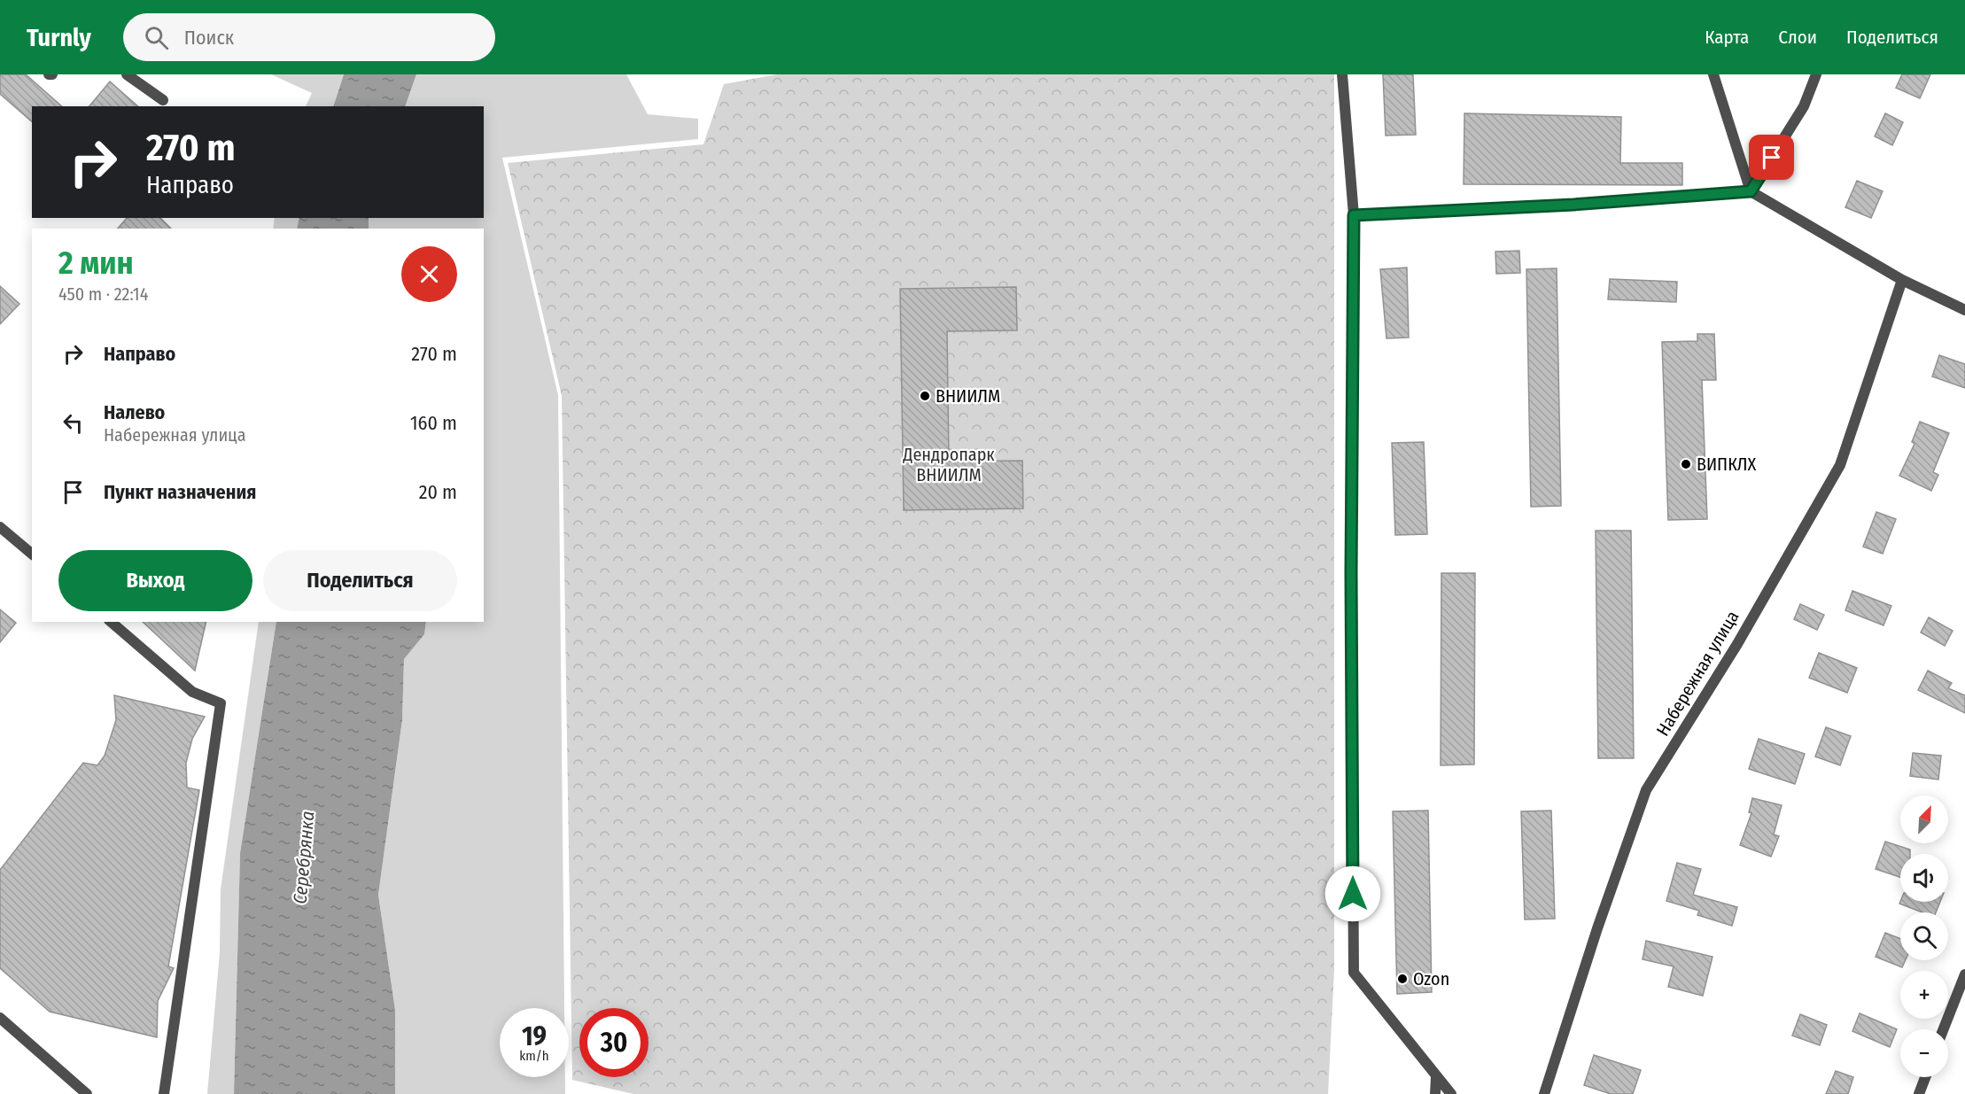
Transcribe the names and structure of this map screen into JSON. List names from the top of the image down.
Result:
{
  "streets": {
    "street": ["Набережная улица"]
  },
  "water": ["Серебрянка"],
  "parks": ["Дендропарк ВНИИЛМ"],
  "places": ["ВНИИЛМ", "ВИПКЛХ", "Ozon"],
  "north": "top right",
  "page": {
    "header": "Turnly",
    "search": "Поиск",
    "nav": ["Карта", "Слои", "Поделиться"],
    "turn": ["270 m", "Направо"],
    "heading": ["2 мин", "450 m · 22:14"],
    "list": [
      {
        "name": "Направо",
        "value": "270 m"
      },
      {
        "name": "Налево",
        "note": "Набережная улица",
        "value": "160 m"
      },
      {
        "name": "Пункт назначения",
        "value": "20 m"
      }
    ],
    "buttons": ["Выход", "Поделиться"],
    "map_buttons": ["+", "−"],
    "speed": "19 km/h",
    "limit": "30"
  }
}
